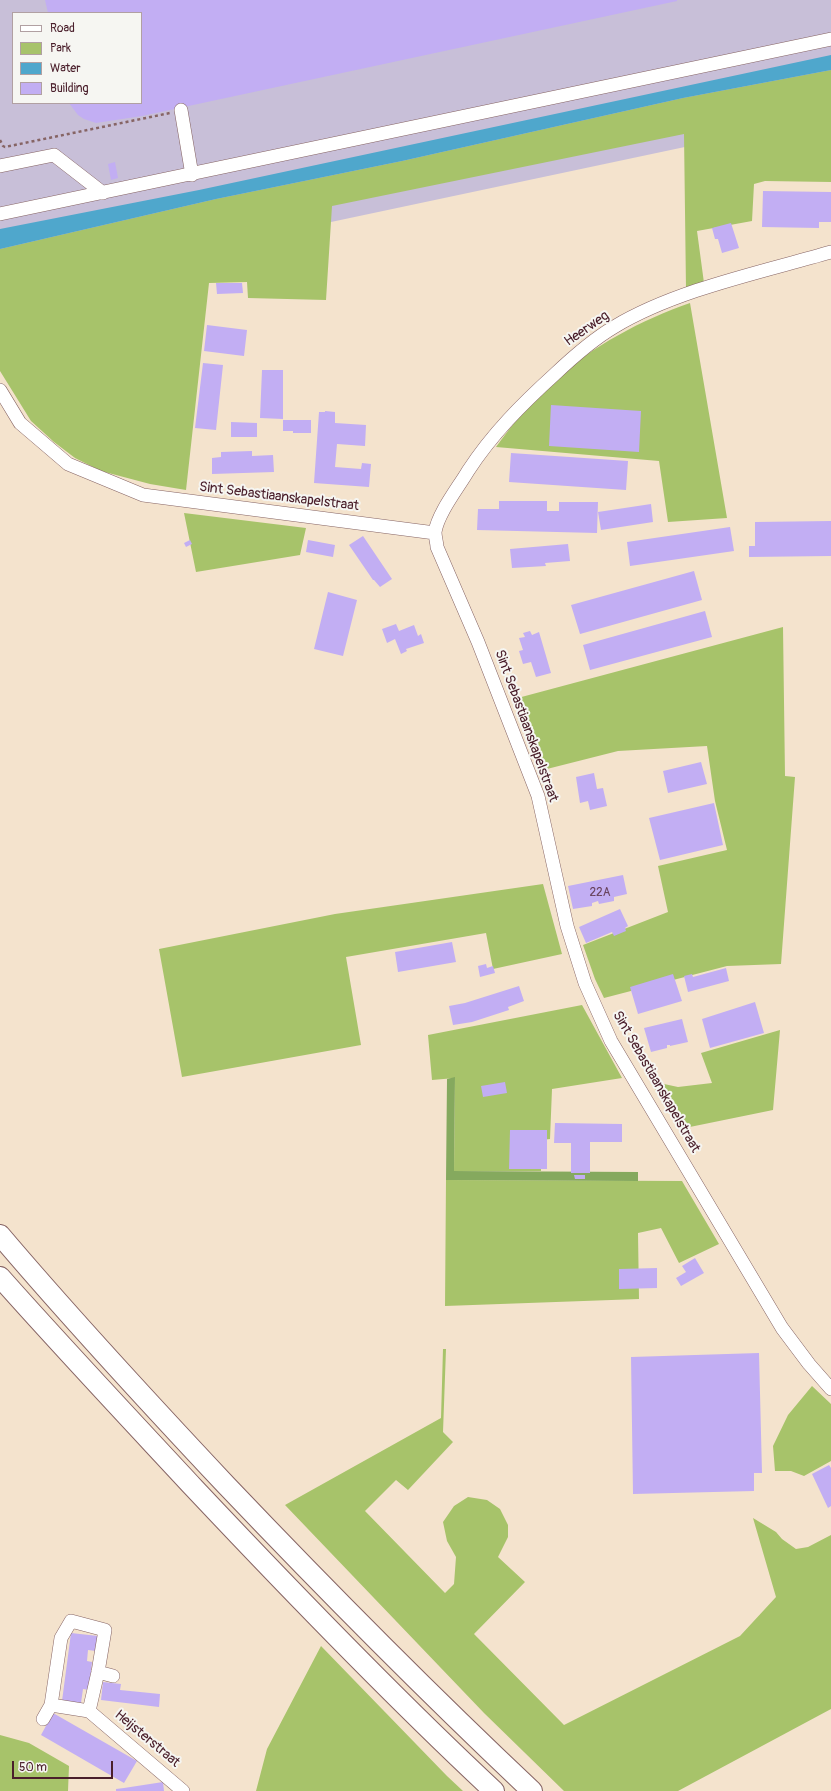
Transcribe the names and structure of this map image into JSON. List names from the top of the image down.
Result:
{
  "streets": {
    "street": ["Heerweg", "Sint Sebastiaanskapelstraat", "Heijsterstraat"]
  },
  "crossings": [
    ["Heerweg", "Sint Sebastiaanskapelstraat"]
  ],
  "house_numbers": ["22A"],
  "legend": [
    "Road",
    "Park",
    "Water",
    "Building"
  ],
  "scale_bar": "50 m"
}
